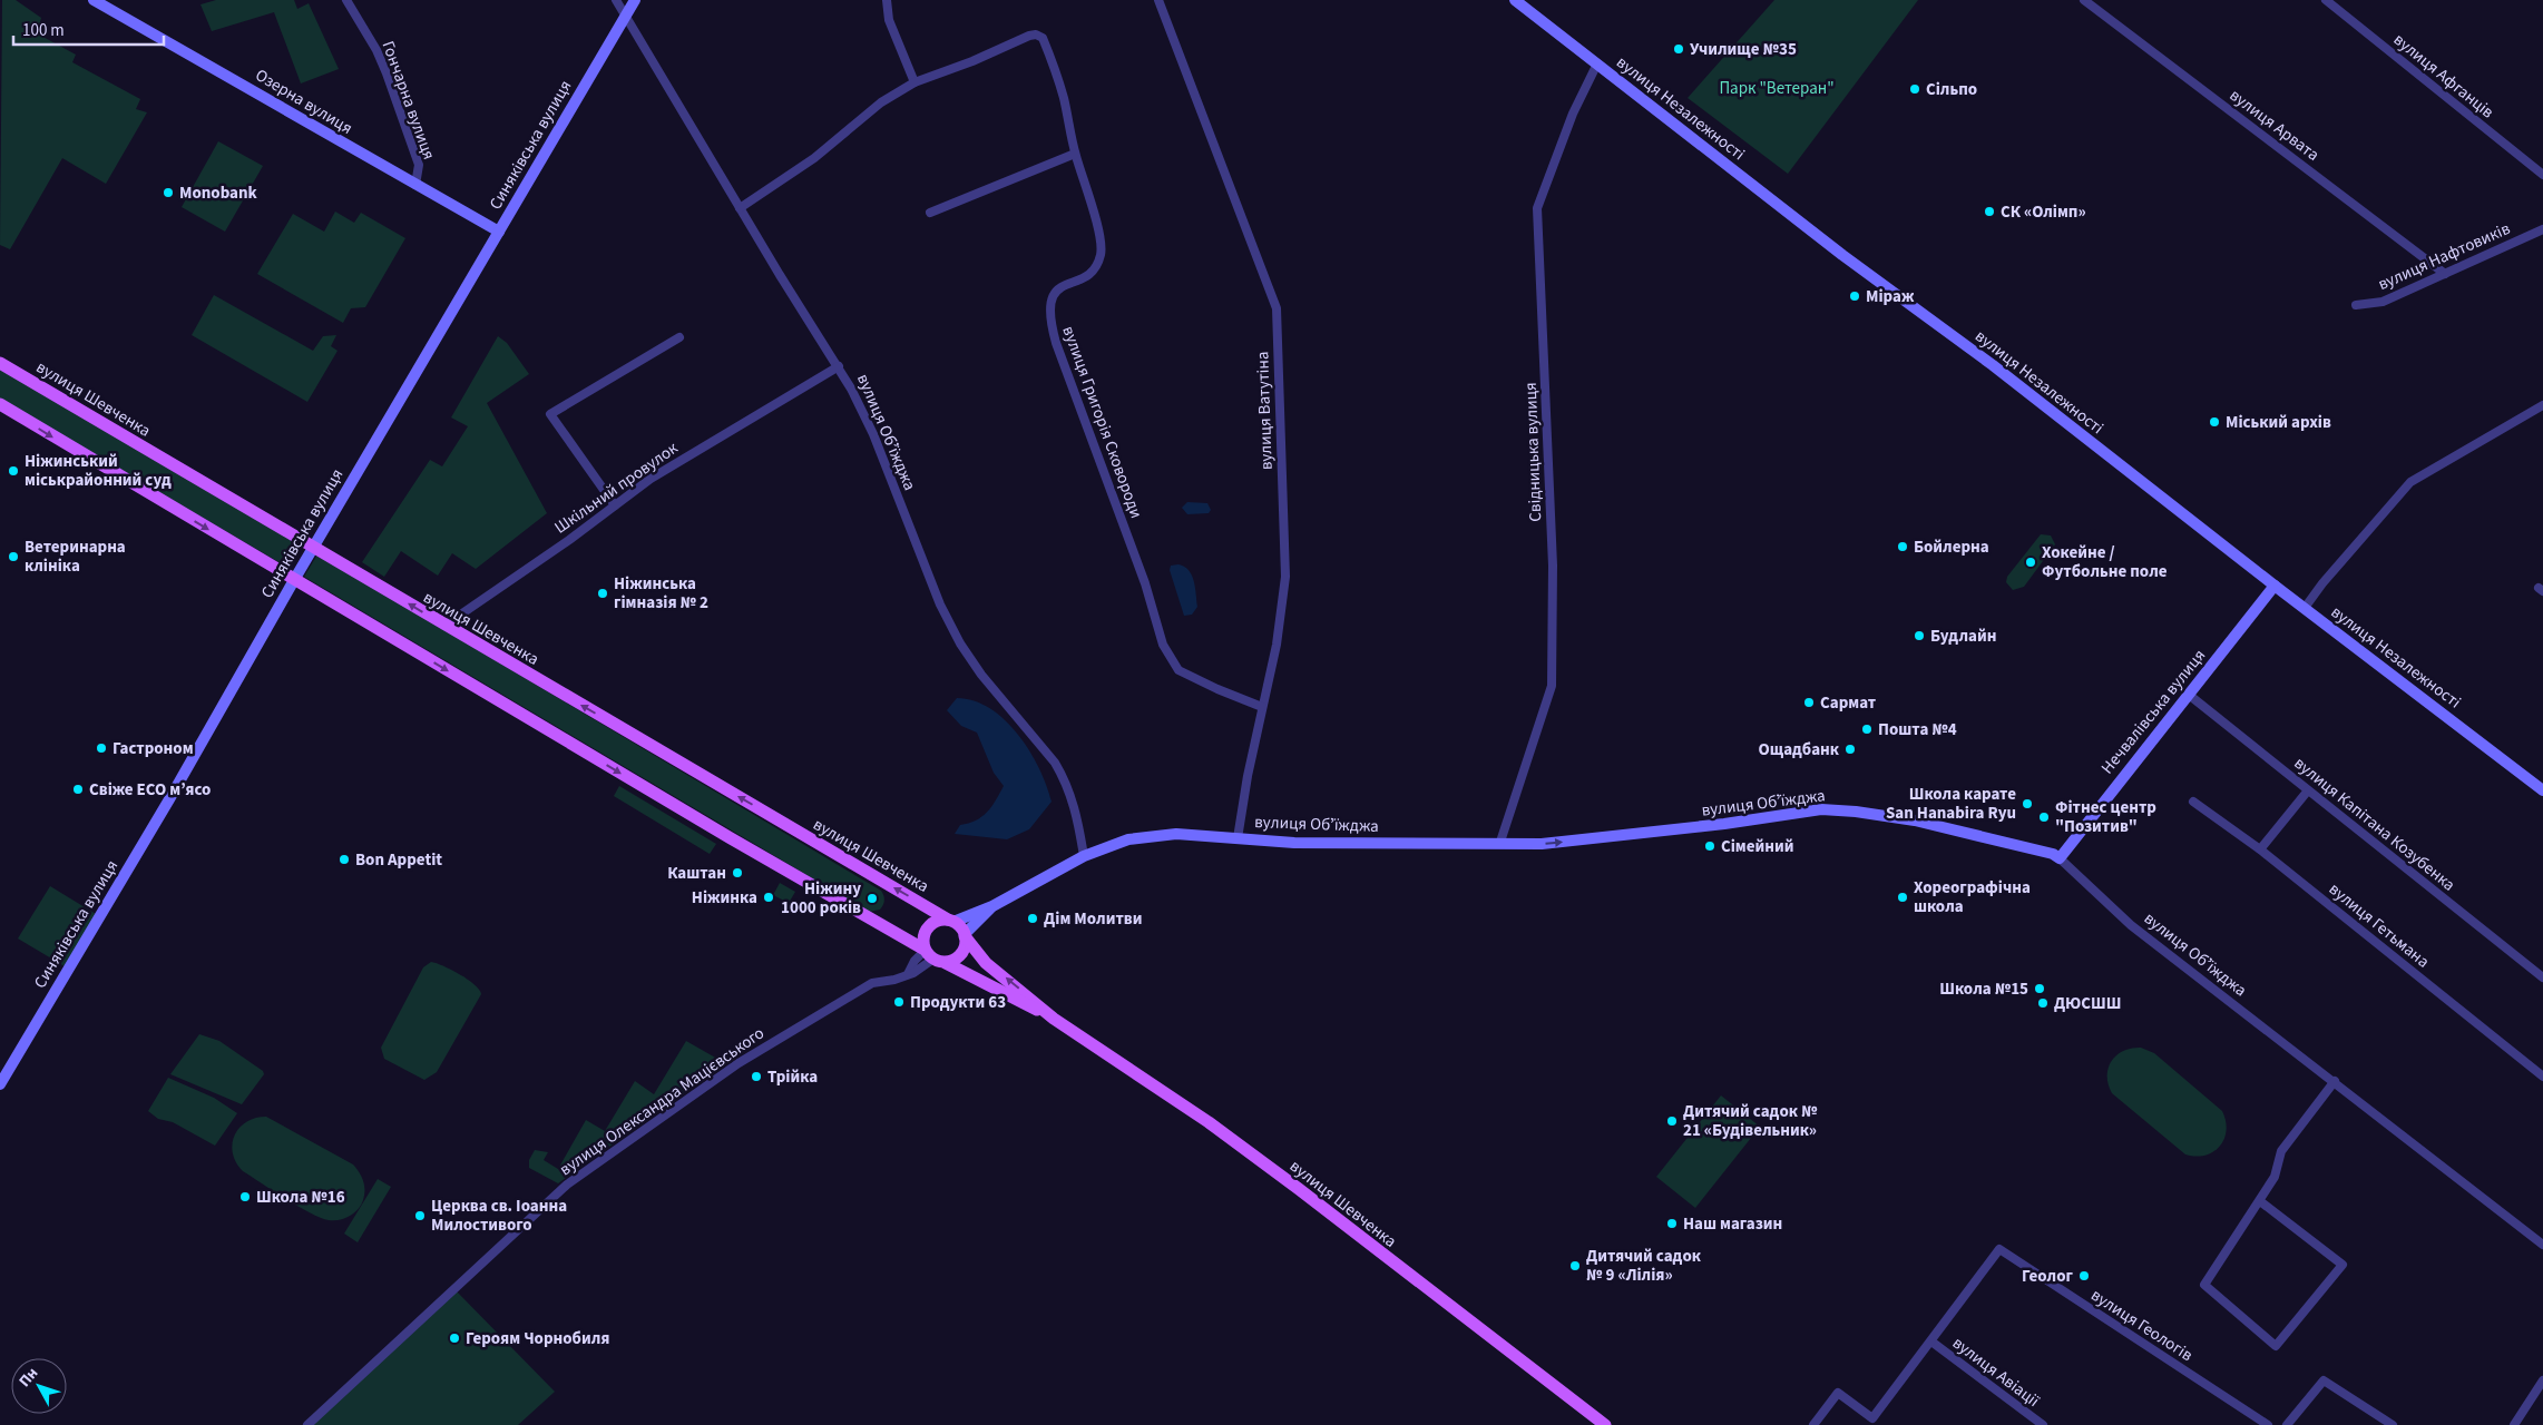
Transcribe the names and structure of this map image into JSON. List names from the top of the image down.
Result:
{
  "streets": {
    "main road": ["вулиця Шевченка"],
    "street": [
      "вулиця Афганців",
      "Гончарна вулиця",
      "Озерна вулиця",
      "вулиця Незалежності",
      "вулиця Арвата",
      "Синяківська вулиця",
      "вулиця Нафтовиків",
      "вулиця Ватутіна",
      "вулиця Григорія Сковороди",
      "вулиця Обʼїжджа",
      "Свідницька вулиця",
      "Шкільний провулок",
      "Нечвалівська вулиця",
      "вулиця Капітана Козубенка",
      "вулиця Гетьмана",
      "вулиця Олександра Мацієвського",
      "вулиця Геологів",
      "вулиця Авіації"
    ]
  },
  "crossings": [
    ["Гончарна вулиця", "Озерна вулиця"],
    ["Озерна вулиця", "Синяківська вулиця"],
    ["вулиця Незалежності", "Свідницька вулиця"],
    ["вулиця Незалежності", "Нечвалівська вулиця"],
    ["вулиця Арвата", "вулиця Нафтовиків"],
    ["Синяківська вулиця", "вулиця Шевченка"],
    ["Синяківська вулиця", "вулиця Обʼїжджа"],
    ["вулиця Шевченка", "вулиця Обʼїжджа"],
    ["вулиця Шевченка", "Шкільний провулок"],
    ["вулиця Шевченка", "вулиця Олександра Мацієвського"],
    ["вулиця Ватутіна", "вулиця Григорія Сковороди"],
    ["вулиця Ватутіна", "вулиця Обʼїжджа"],
    ["вулиця Григорія Сковороди", "вулиця Обʼїжджа"],
    ["вулиця Обʼїжджа", "Свідницька вулиця"],
    ["вулиця Обʼїжджа", "Шкільний провулок"],
    ["вулиця Обʼїжджа", "Нечвалівська вулиця"],
    ["вулиця Обʼїжджа", "вулиця Олександра Мацієвського"],
    ["Нечвалівська вулиця", "вулиця Капітана Козубенка"],
    ["вулиця Геологів", "вулиця Авіації"]
  ],
  "parks": ["Парк \"Ветеран\""],
  "places": [
    "Училище №35",
    "Сільпо",
    "Monobank",
    "СК «Олімп»",
    "Міраж",
    "Міський архів",
    "Ніжинський міськрайонний суд",
    "Бойлерна",
    "Ветеринарна клініка",
    "Хокейне / Футбольне поле",
    "Ніжинська гімназія № 2",
    "Будлайн",
    "Сармат",
    "Пошта №4",
    "Гастроном",
    "Ощадбанк",
    "Свіже ECO м’ясо",
    "Школа карате San Hanabira Ryu",
    "Фітнес центр \"Позитив\"",
    "Сімейний",
    "Bon Appetit",
    "Каштан",
    "Ніжинка",
    "Хореографічна школа",
    "Ніжину 1000 років",
    "Дім Молитви",
    "Школа №15",
    "Продукти 63",
    "ДЮСШШ",
    "Трійка",
    "Дитячий садок № 21 «Будівельник»",
    "Школа №16",
    "Церква св. Іоанна Милостивого",
    "Наш магазин",
    "Дитячий садок № 9 «Лілія»",
    "Геолог",
    "Героям Чорнобиля"
  ],
  "scale_bar": "100 m",
  "north": "top left"
}
